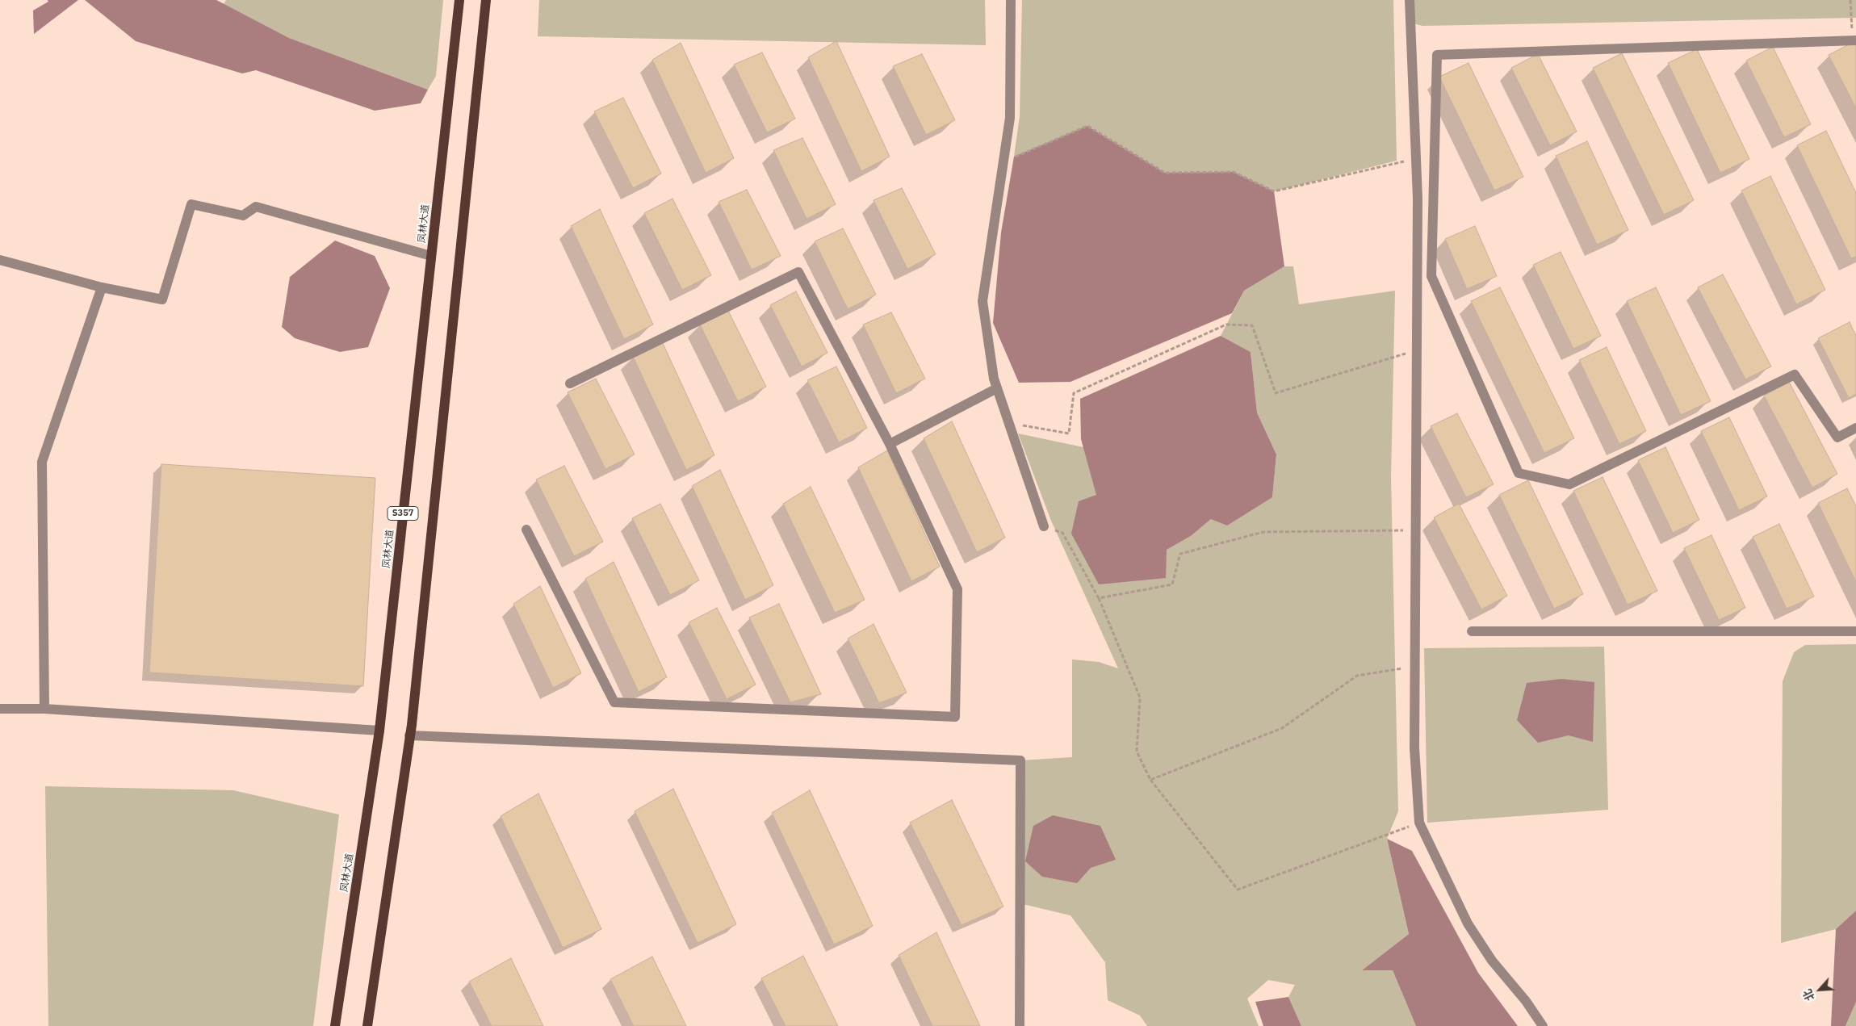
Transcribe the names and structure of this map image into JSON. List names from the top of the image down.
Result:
{
  "streets": {
    "main road": ["凤林大道", "S357"]
  },
  "north": "bottom left"
}
